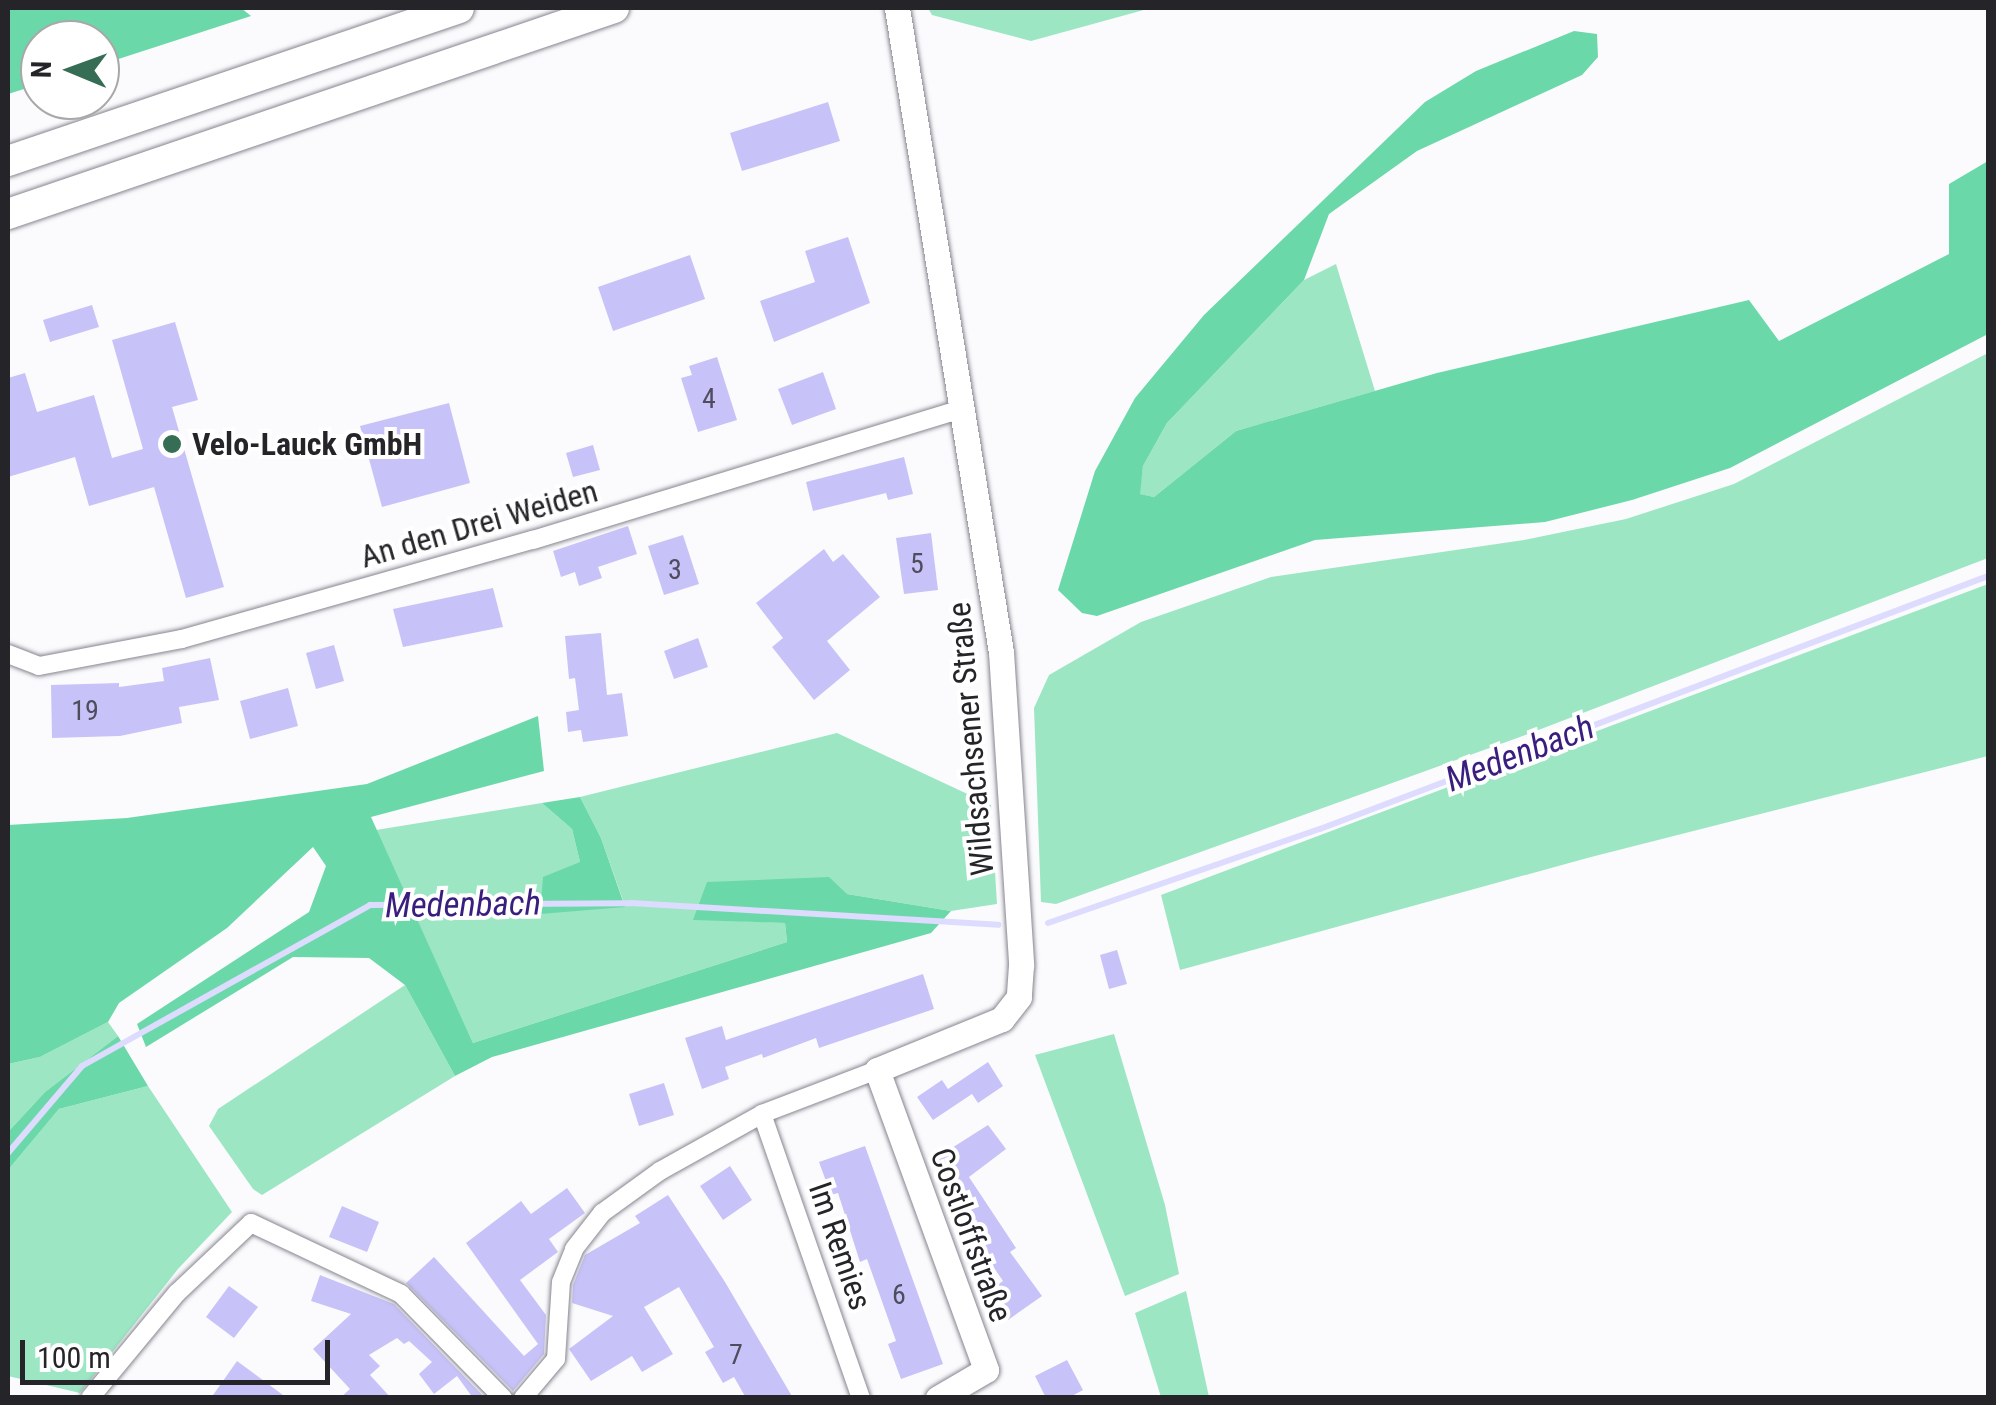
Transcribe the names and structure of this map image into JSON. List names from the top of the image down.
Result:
{
  "streets": {
    "main road": ["Wildsachsener Straße", "Costloffstraße"],
    "street": ["An den Drei Weiden", "Im Remies"]
  },
  "crossings": [
    ["An den Drei Weiden", "Wildsachsener Straße"],
    ["Wildsachsener Straße", "Costloffstraße"],
    ["Wildsachsener Straße", "Im Remies"]
  ],
  "water": ["Medenbach"],
  "places": ["Velo-Lauck GmbH"],
  "house_numbers": [
    "4",
    "5",
    "3",
    "19",
    "6",
    "7"
  ],
  "scale_bar": "100 m",
  "north": "left"
}
